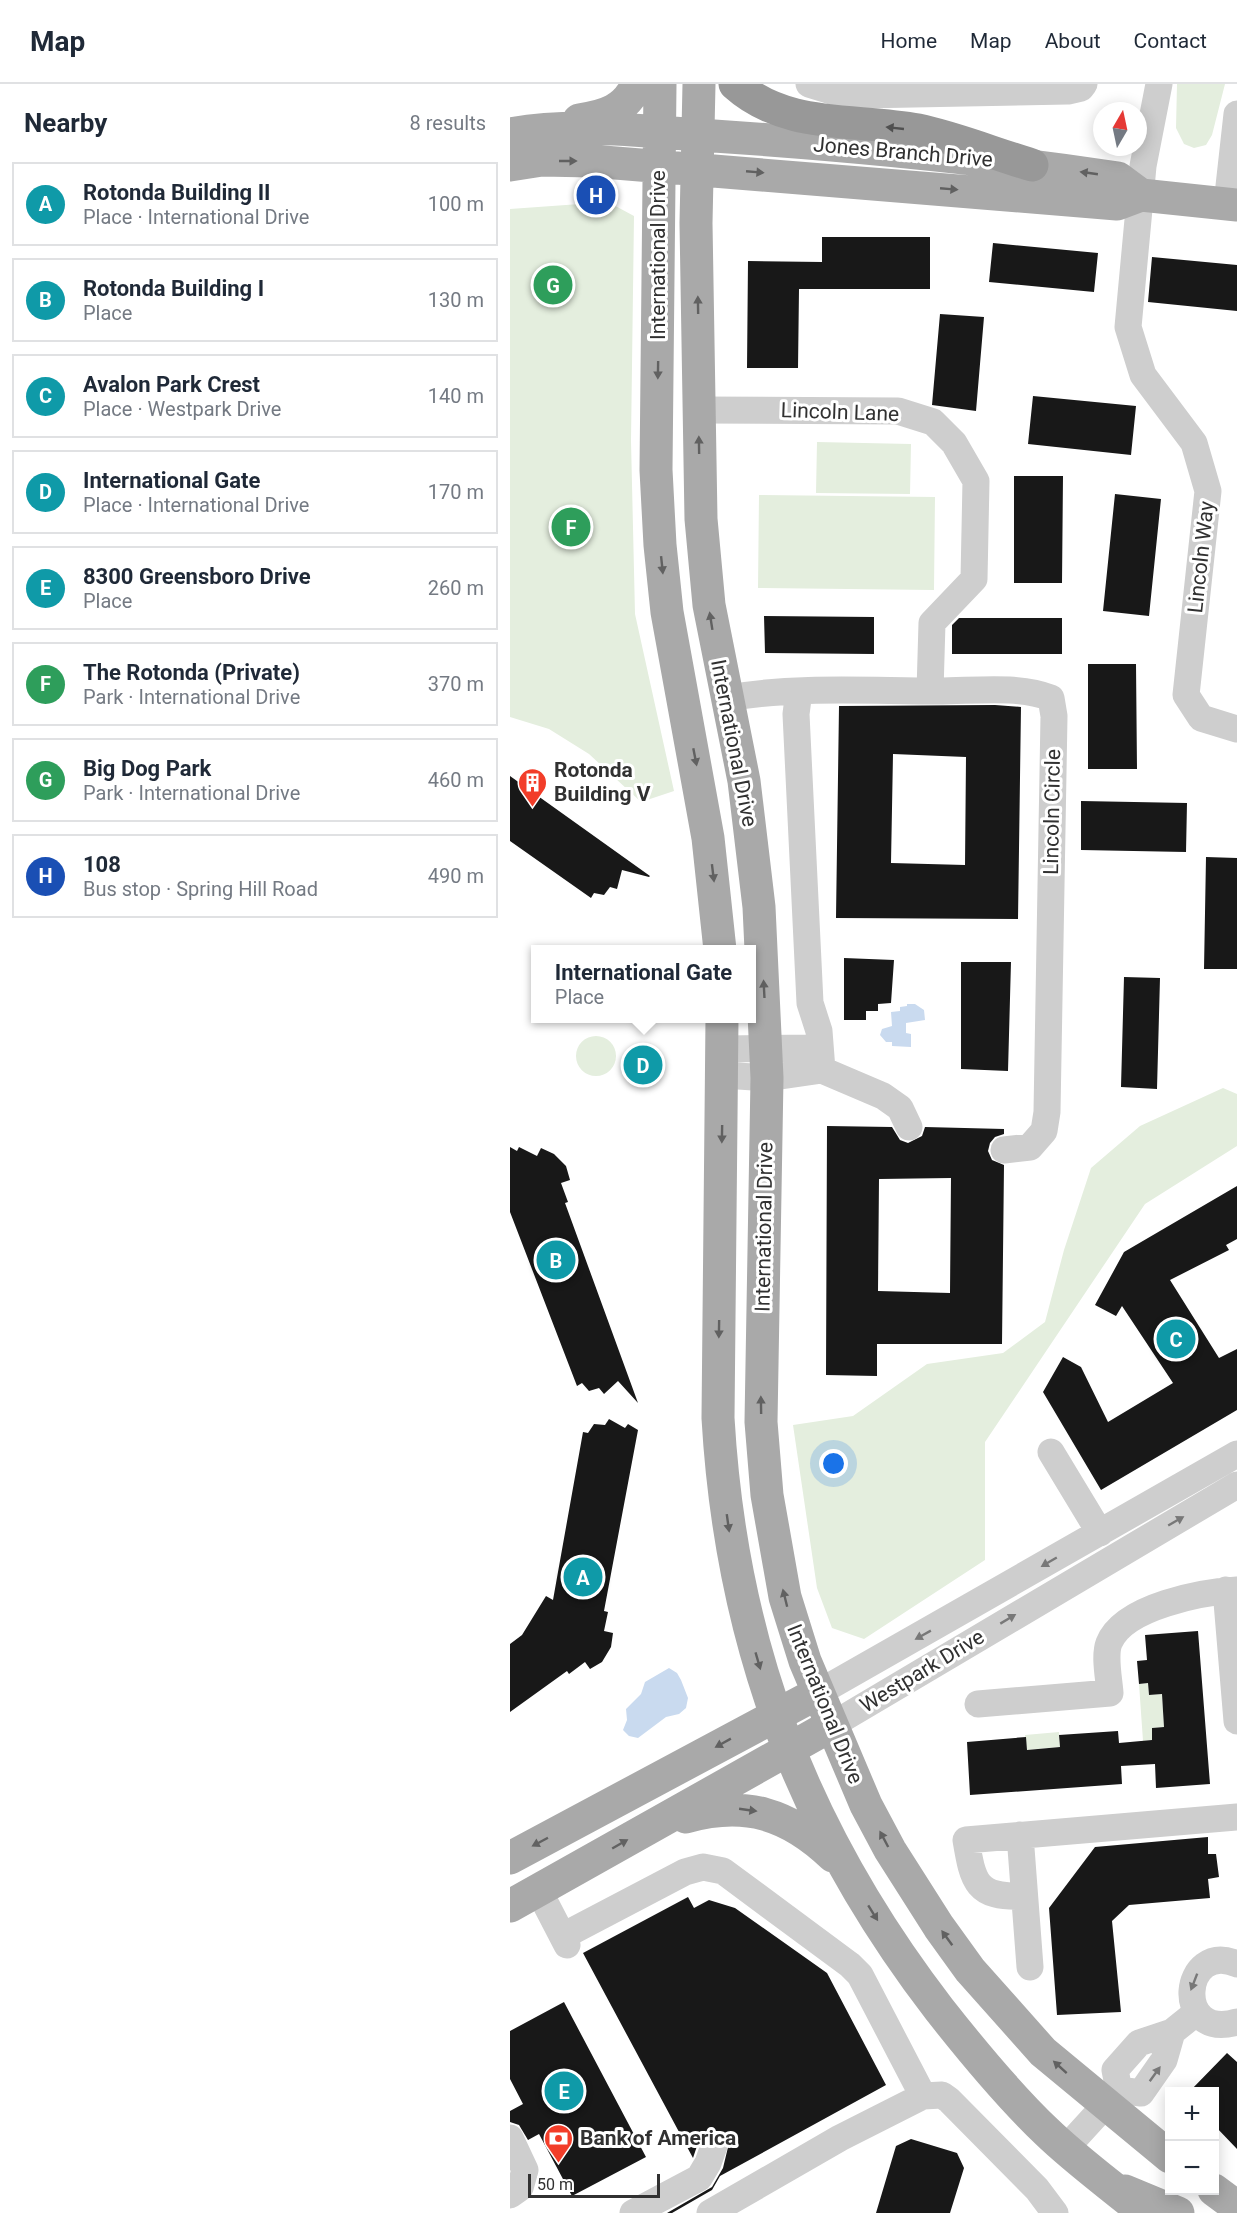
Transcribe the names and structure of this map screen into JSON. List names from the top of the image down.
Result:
{
  "streets": {
    "main road": ["Jones Branch Drive", "International Drive", "Westpark Drive"],
    "street": ["Lincoln Lane", "Lincoln Way", "Lincoln Circle"]
  },
  "crossings": [
    ["Jones Branch Drive", "International Drive"],
    ["Jones Branch Drive", "Lincoln Way"],
    ["International Drive", "Lincoln Lane"],
    ["International Drive", "Lincoln Circle"],
    ["International Drive", "Westpark Drive"],
    ["Lincoln Lane", "Lincoln Circle"]
  ],
  "places": {
    "building": ["Rotonda Building V"],
    "bank": ["Bank of America"]
  },
  "scale_bar": "50 m",
  "north": "top",
  "page": {
    "header": "Map",
    "nav": [
      "Home",
      "Map",
      "About",
      "Contact"
    ],
    "heading": ["Nearby", "8 results"],
    "list": [
      {
        "mark": "A",
        "name": "Rotonda Building II",
        "note": "Place · International Drive",
        "value": "100 m"
      },
      {
        "mark": "B",
        "name": "Rotonda Building I",
        "note": "Place",
        "value": "130 m"
      },
      {
        "mark": "C",
        "name": "Avalon Park Crest",
        "note": "Place · Westpark Drive",
        "value": "140 m"
      },
      {
        "mark": "D",
        "name": "International Gate",
        "note": "Place · International Drive",
        "value": "170 m"
      },
      {
        "mark": "E",
        "name": "8300 Greensboro Drive",
        "note": "Place",
        "value": "260 m"
      },
      {
        "mark": "F",
        "name": "The Rotonda (Private)",
        "note": "Park · International Drive",
        "value": "370 m"
      },
      {
        "mark": "G",
        "name": "Big Dog Park",
        "note": "Park · International Drive",
        "value": "460 m"
      },
      {
        "mark": "H",
        "name": "108",
        "note": "Bus stop · Spring Hill Road",
        "value": "490 m"
      }
    ],
    "pins": [
      "H",
      "G",
      "F",
      "D",
      "B",
      "C",
      "A",
      "E"
    ],
    "popup": ["International Gate", "Place"],
    "map_buttons": ["+", "−"],
    "scale": "50 m"
  }
}
